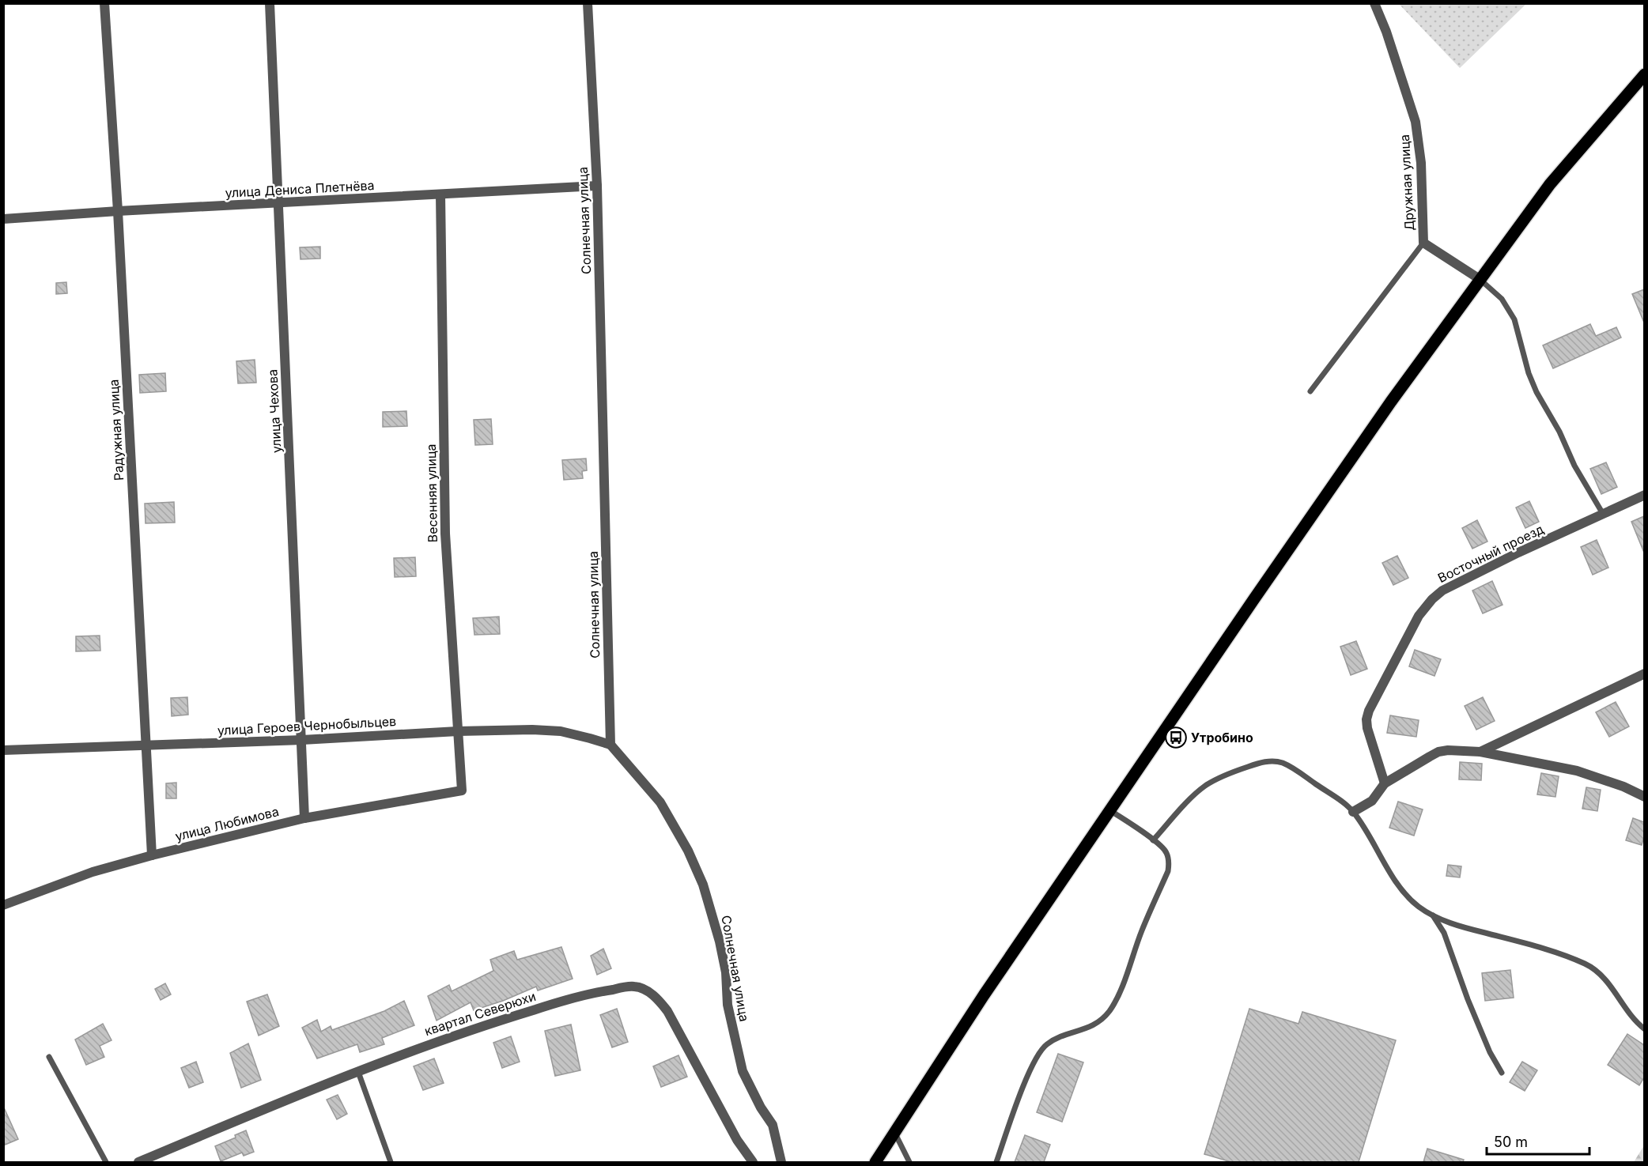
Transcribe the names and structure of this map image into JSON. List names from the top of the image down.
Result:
{
  "streets": {
    "street": [
      "Дружная улица",
      "улица Дениса Плетнёва",
      "Солнечная улица",
      "улица Чехова",
      "Радужная улица",
      "Весенняя улица",
      "Восточный проезд",
      "улица Героев Чернобыльцев",
      "улица Любимова",
      "квартал Северюхи"
    ]
  },
  "crossings": [
    ["улица Дениса Плетнёва", "Солнечная улица"],
    ["улица Дениса Плетнёва", "улица Чехова"],
    ["улица Дениса Плетнёва", "Радужная улица"],
    ["улица Дениса Плетнёва", "Весенняя улица"],
    ["Солнечная улица", "улица Героев Чернобыльцев"],
    ["улица Чехова", "улица Героев Чернобыльцев"],
    ["улица Чехова", "улица Любимова"],
    ["Радужная улица", "улица Героев Чернобыльцев"],
    ["Радужная улица", "улица Любимова"],
    ["Весенняя улица", "улица Героев Чернобыльцев"],
    ["Весенняя улица", "улица Любимова"]
  ],
  "places": {
    "bus stop": ["Утробино"]
  },
  "scale_bar": "50 m"
}
